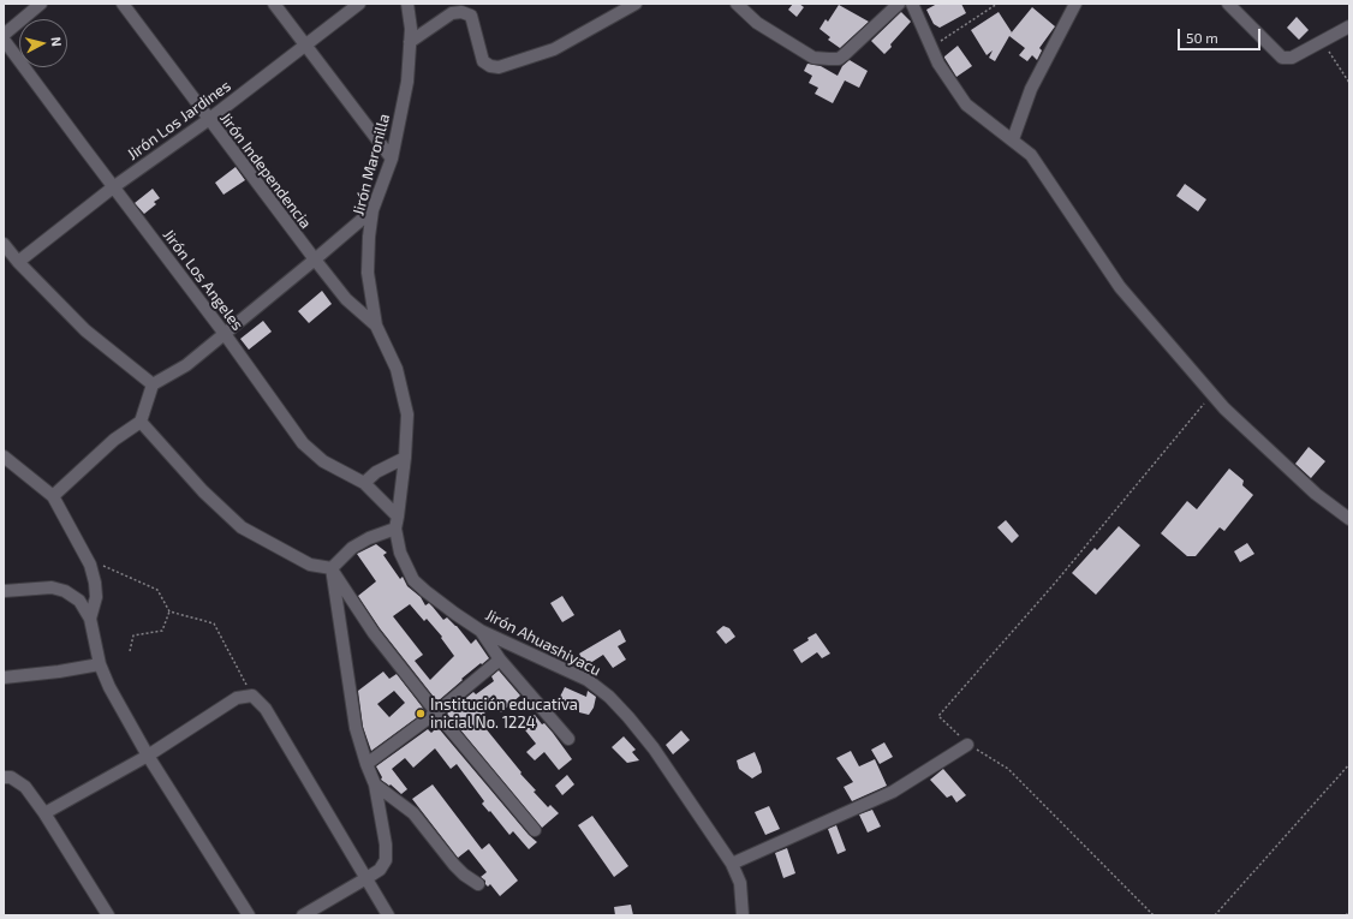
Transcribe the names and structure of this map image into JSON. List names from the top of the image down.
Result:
{
  "streets": {
    "street": [
      "Jirón Los Jardines",
      "Jirón Maronilla",
      "Jirón Independencia",
      "Jirón Los Angeles",
      "Jirón Ahuashiyacu"
    ]
  },
  "crossings": [
    ["Jirón Los Jardines", "Jirón Independencia"],
    ["Jirón Los Jardines", "Jirón Los Angeles"],
    ["Jirón Maronilla", "Jirón Independencia"],
    ["Jirón Maronilla", "Jirón Los Angeles"],
    ["Jirón Maronilla", "Jirón Ahuashiyacu"],
    ["Jirón Los Angeles", "Jirón Ahuashiyacu"]
  ],
  "places": ["Institución educativa inicial No. 1224"],
  "scale_bar": "50 m",
  "north": "right"
}
